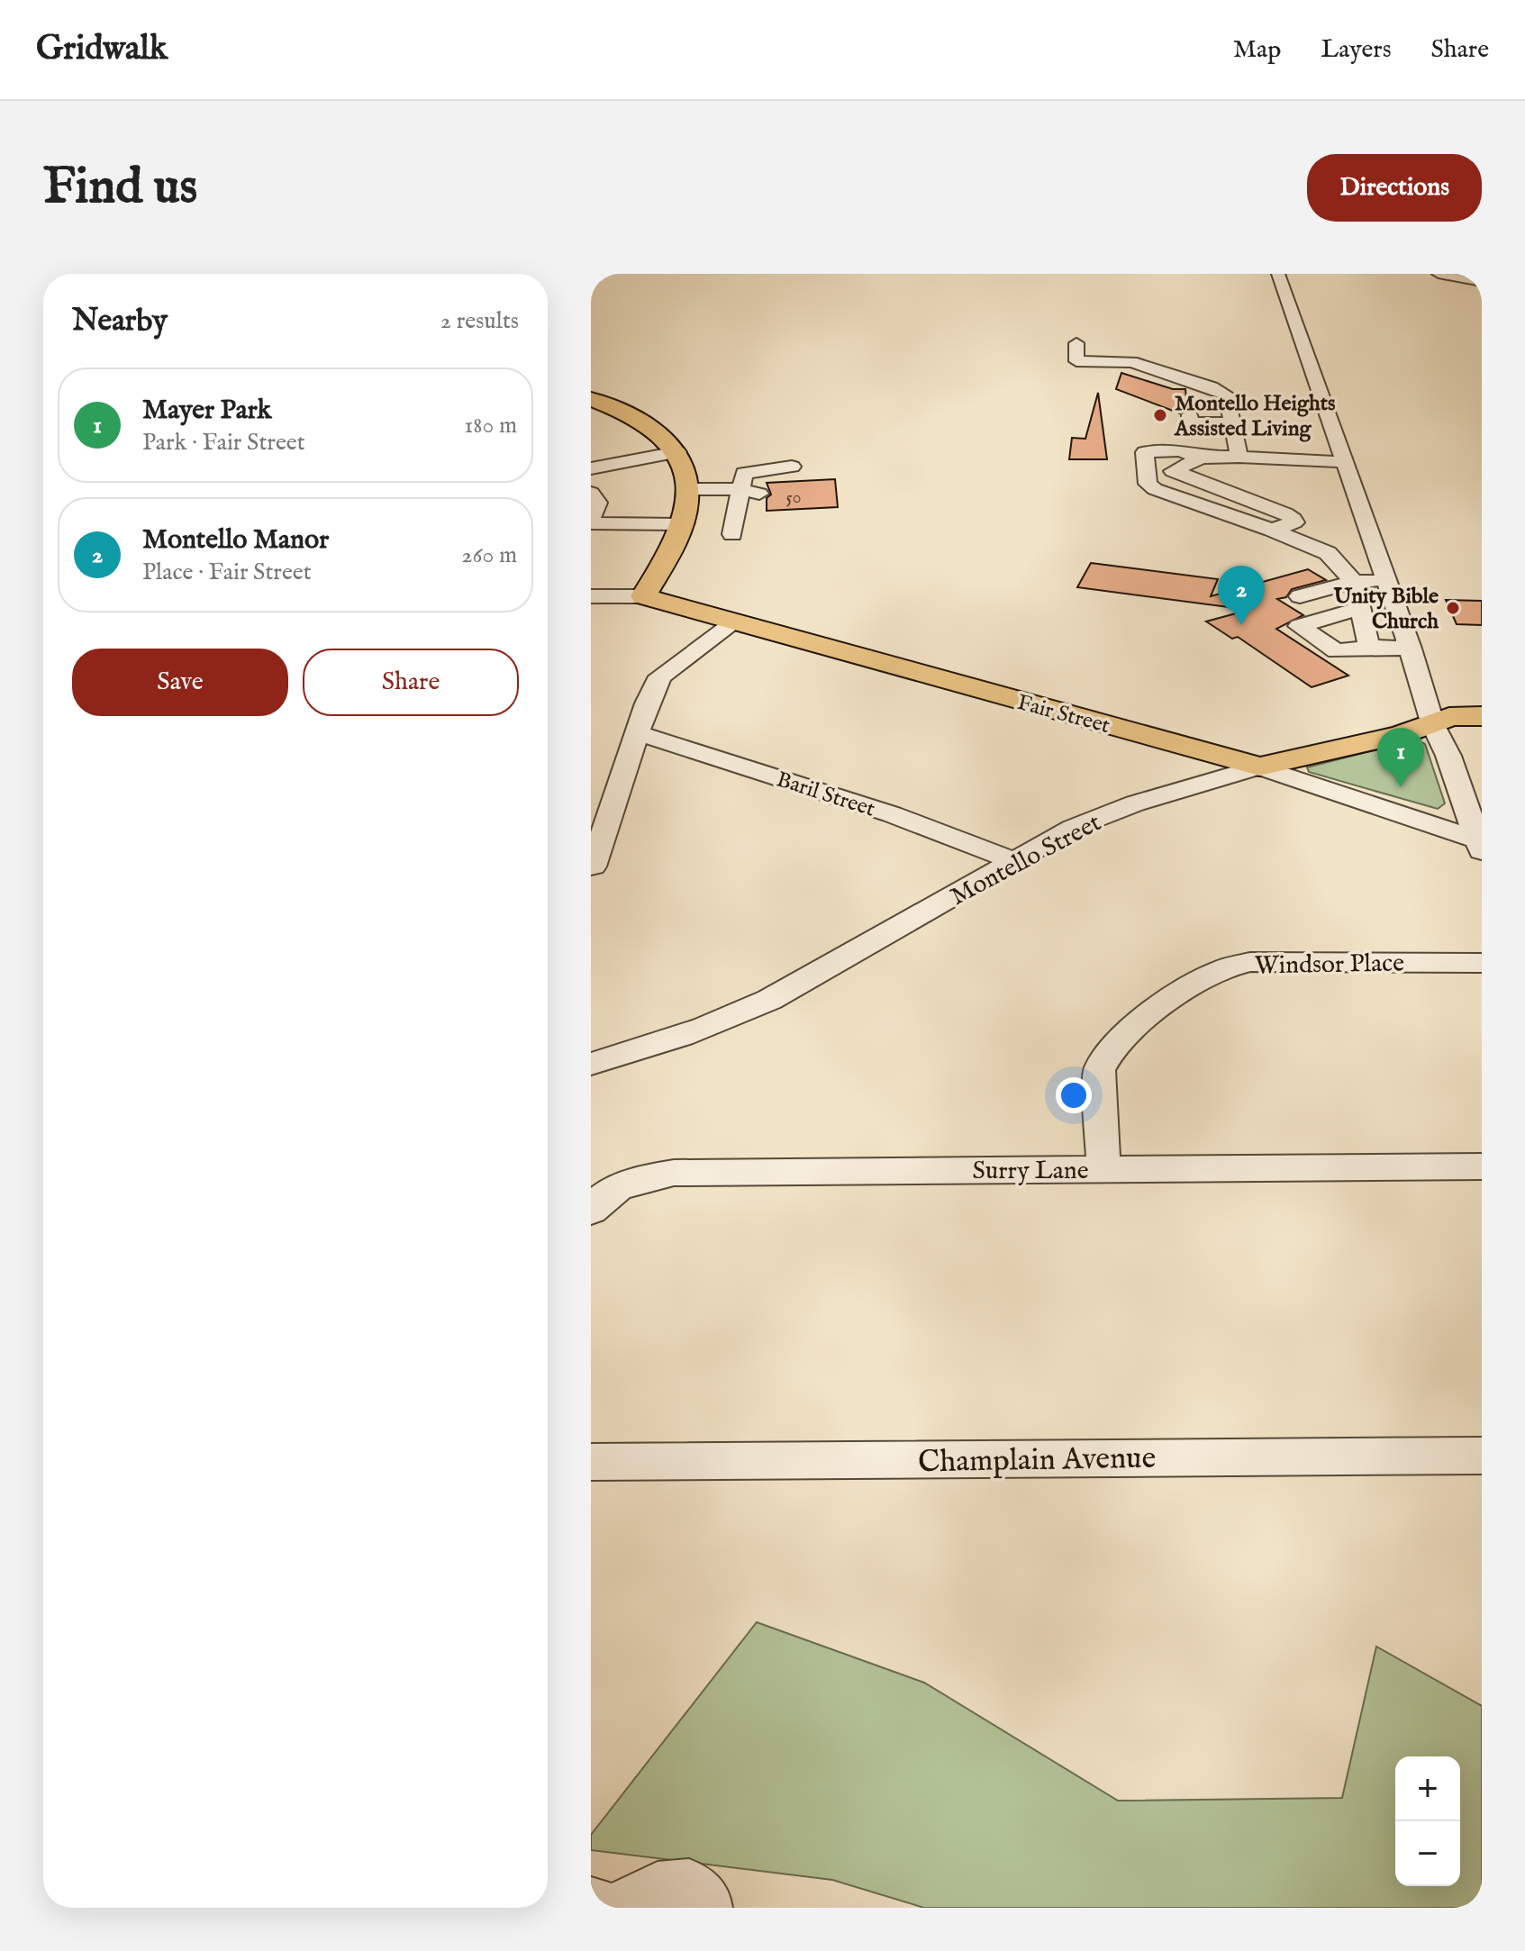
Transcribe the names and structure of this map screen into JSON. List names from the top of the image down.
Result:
{
  "streets": {
    "main road": ["Fair Street", "Montello Street"],
    "street": [
      "Baril Street",
      "Windsor Place",
      "Surry Lane",
      "Champlain Avenue"
    ]
  },
  "crossings": [
    ["Fair Street", "Montello Street"],
    ["Baril Street", "Montello Street"],
    ["Windsor Place", "Surry Lane"]
  ],
  "places": ["Montello Heights Assisted Living", "Unity Bible Church"],
  "house_numbers": ["50"],
  "page": {
    "header": "Gridwalk",
    "nav": ["Map", "Layers", "Share"],
    "buttons": [
      "Directions",
      ["Save", "Share"]
    ],
    "title": "Find us",
    "heading": ["Nearby", "2 results"],
    "list": [
      {
        "mark": "1",
        "name": "Mayer Park",
        "note": "Park · Fair Street",
        "value": "180 m"
      },
      {
        "mark": "2",
        "name": "Montello Manor",
        "note": "Place · Fair Street",
        "value": "260 m"
      }
    ],
    "pins": ["2", "1"],
    "map_buttons": ["+", "−"]
  }
}
